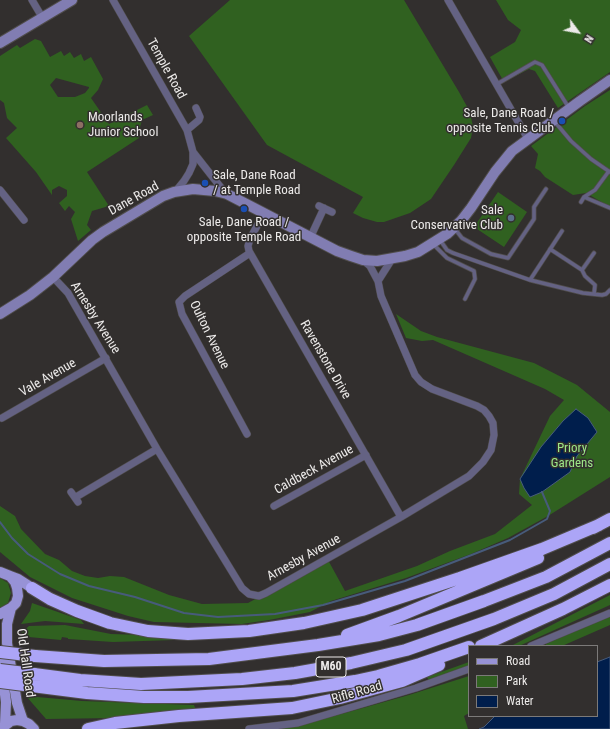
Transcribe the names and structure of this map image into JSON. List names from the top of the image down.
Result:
{
  "streets": {
    "highway": ["M60"],
    "main road": ["Dane Road", "Old Hall Road"],
    "street": [
      "Temple Road",
      "Arnesby Avenue",
      "Oulton Avenue",
      "Ravenstone Drive",
      "Vale Avenue",
      "Caldbeck Avenue",
      "Rifle Road"
    ]
  },
  "crossings": [
    ["Temple Road", "Dane Road"],
    ["Dane Road", "Arnesby Avenue"],
    ["Arnesby Avenue", "Ravenstone Drive"],
    ["Arnesby Avenue", "Vale Avenue"],
    ["Oulton Avenue", "Ravenstone Drive"],
    ["Ravenstone Drive", "Caldbeck Avenue"]
  ],
  "parks": ["Priory Gardens"],
  "places": [
    "Sale, Dane Road / opposite Tennis Club",
    "Moorlands Junior School",
    "Sale, Dane Road / at Temple Road",
    "Sale, Dane Road / opposite Temple Road",
    "Sale Conservative Club"
  ],
  "legend": ["Road", "Park", "Water"],
  "north": "bottom right"
}
